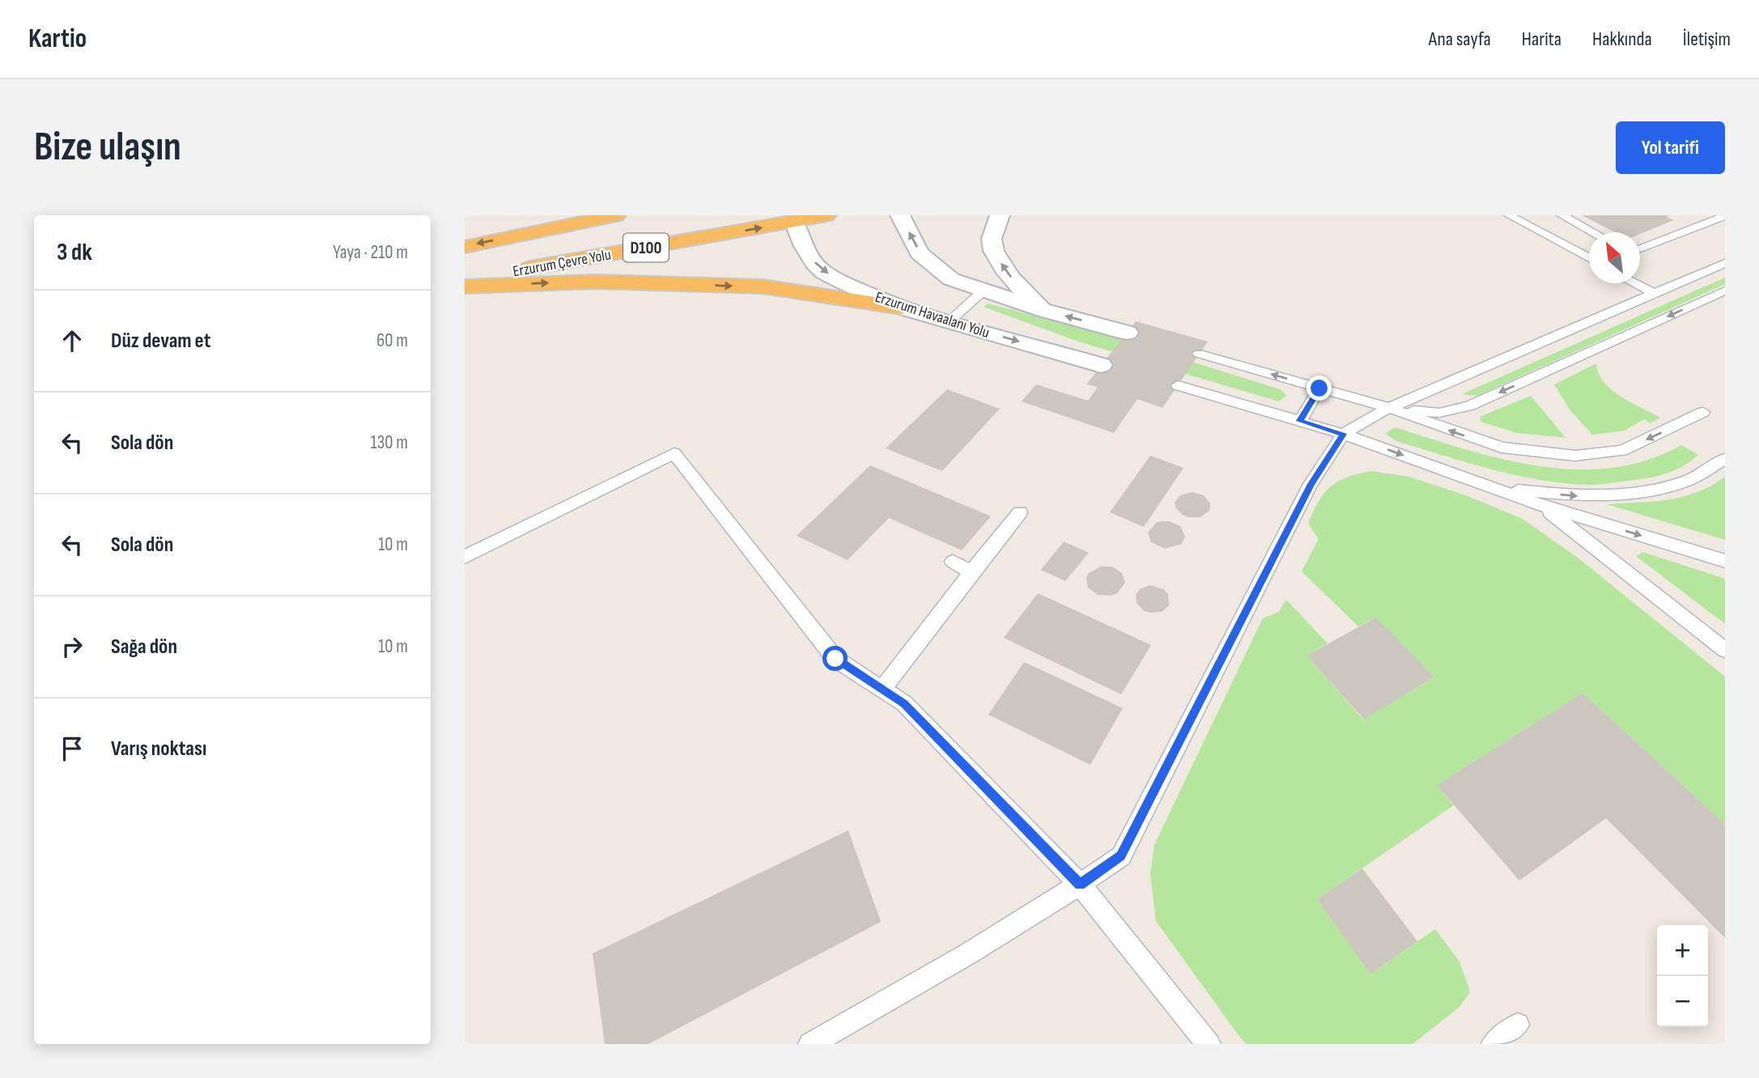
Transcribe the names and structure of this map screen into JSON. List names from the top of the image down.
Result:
{
  "streets": {
    "highway": ["D100", "Erzurum Çevre Yolu"],
    "street": ["Erzurum Havaalanı Yolu"]
  },
  "crossings": [
    ["Erzurum Çevre Yolu", "Erzurum Havaalanı Yolu"]
  ],
  "north": "top left",
  "page": {
    "header": "Kartio",
    "nav": [
      "Ana sayfa",
      "Harita",
      "Hakkında",
      "İletişim"
    ],
    "buttons": "Yol tarifi",
    "title": "Bize ulaşın",
    "heading": ["3 dk", "Yaya · 210 m"],
    "list": [
      ["Düz devam et", "60 m"],
      ["Sola dön", "130 m"],
      ["Sola dön", "10 m"],
      ["Sağa dön", "10 m"],
      "Varış noktası"
    ],
    "map_buttons": ["+", "−"]
  }
}
